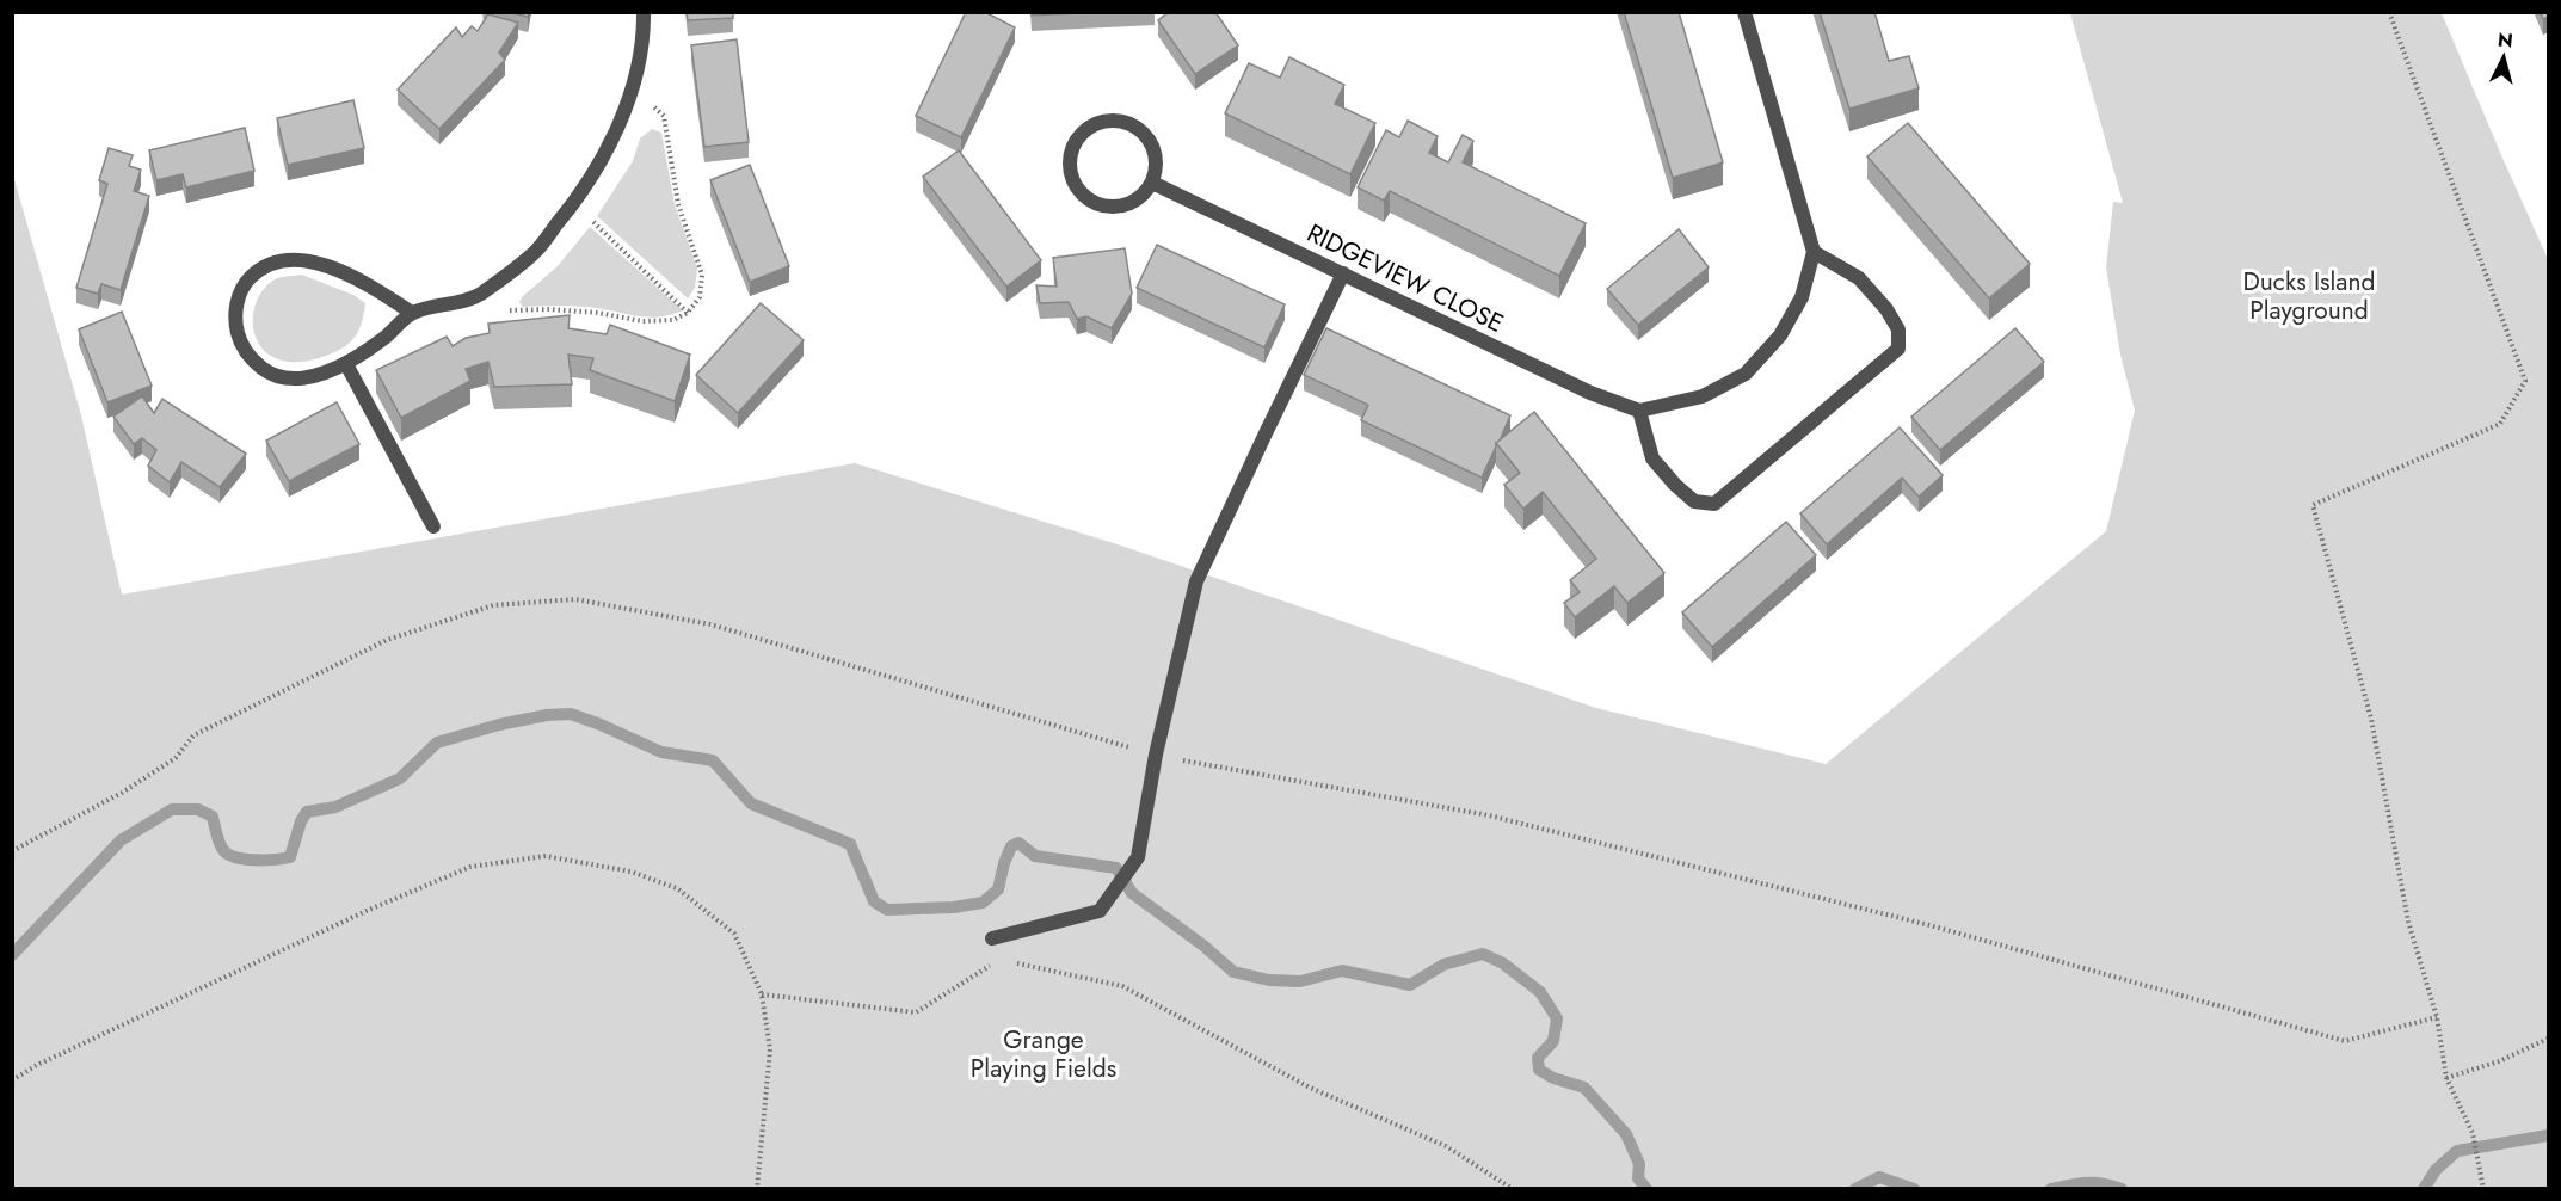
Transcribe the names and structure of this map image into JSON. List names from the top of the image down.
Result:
{
  "streets": {
    "street": ["RIDGEVIEW CLOSE"]
  },
  "parks": ["Ducks Island Playground", "Grange Playing Fields"],
  "north": "top"
}
